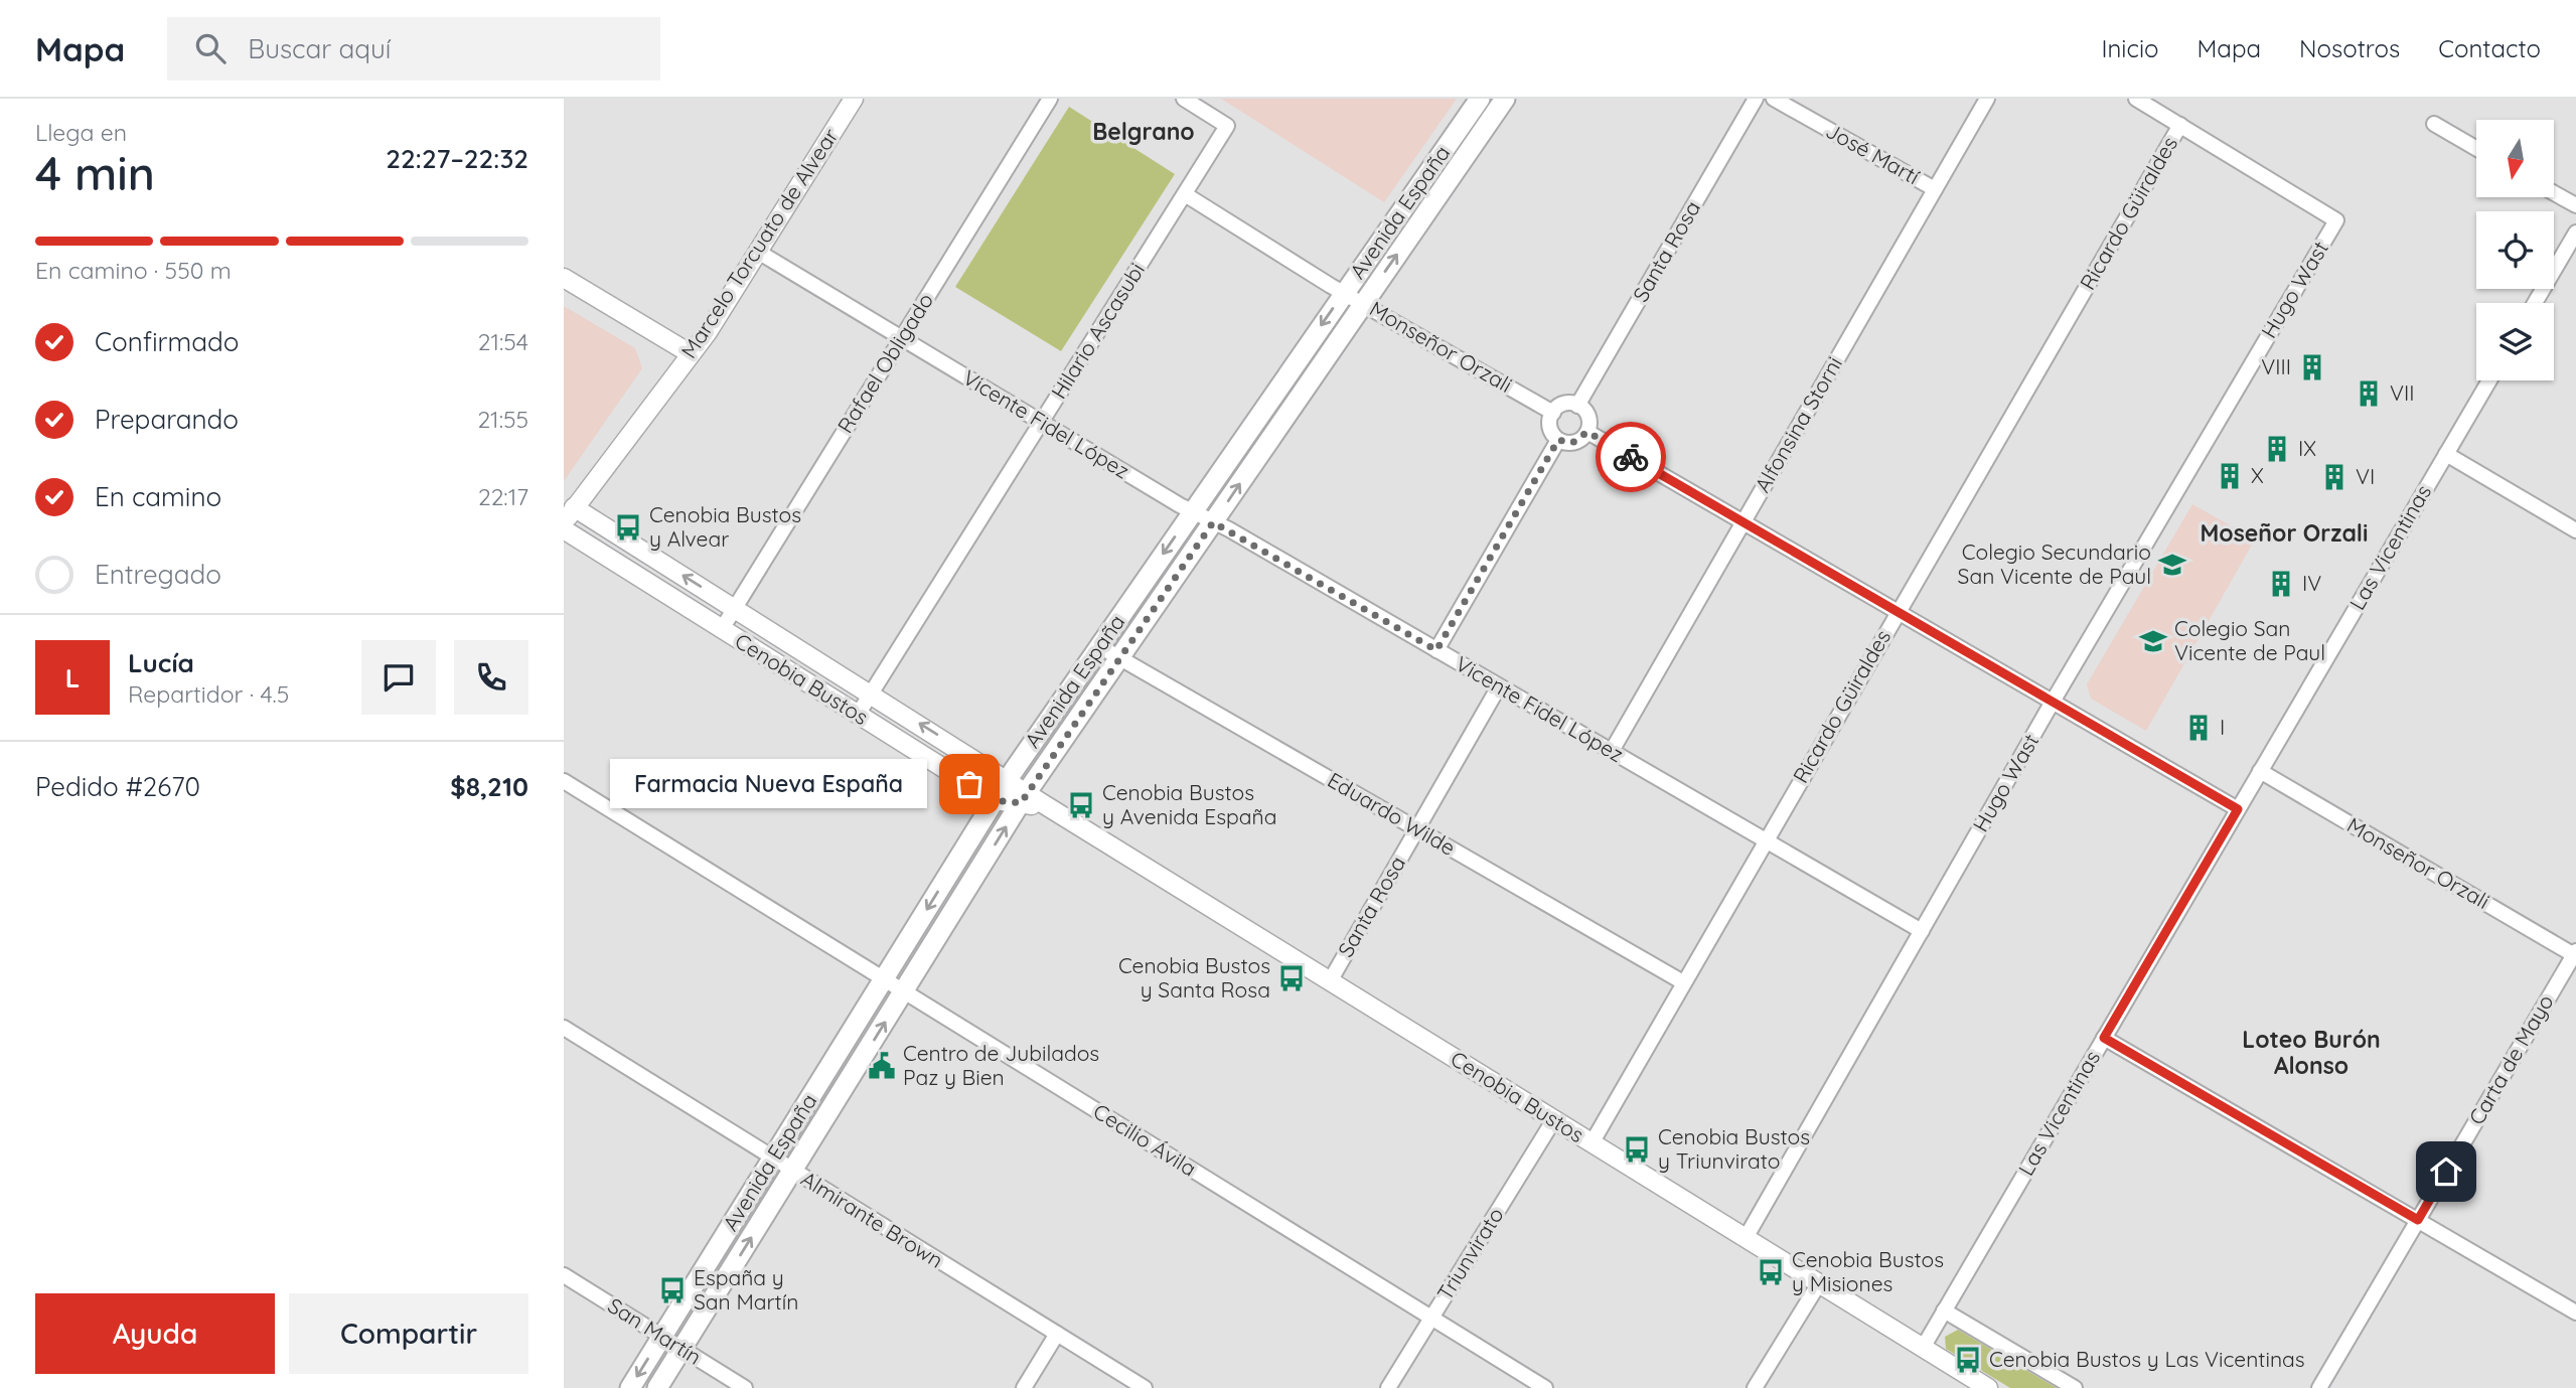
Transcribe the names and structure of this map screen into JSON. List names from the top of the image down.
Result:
{
  "streets": {
    "main road": ["Avenida España"],
    "street": [
      "José Martí",
      "Ricardo Güiraldes",
      "Marcelo Torcuato de Alvear",
      "Santa Rosa",
      "Hugo Wast",
      "Hilario Ascasubi",
      "Monseñor Orzali",
      "Rafael Obligado",
      "Vicente Fidel López",
      "Alfonsina Storni",
      "Las Vicentinas",
      "Cenobia Bustos",
      "Eduardo Wilde",
      "Carta de Mayo",
      "Cecilio Ávila",
      "Almirante Brown",
      "Triunvirato",
      "San Martín"
    ]
  },
  "crossings": [
    ["José Martí", "Alfonsina Storni"],
    ["Avenida España", "Monseñor Orzali"],
    ["Avenida España", "Vicente Fidel López"],
    ["Avenida España", "Cenobia Bustos"],
    ["Avenida España", "Eduardo Wilde"],
    ["Avenida España", "Cecilio Ávila"],
    ["Avenida España", "Almirante Brown"],
    ["Avenida España", "San Martín"],
    ["Ricardo Güiraldes", "Hugo Wast"],
    ["Ricardo Güiraldes", "Vicente Fidel López"],
    ["Ricardo Güiraldes", "Cenobia Bustos"],
    ["Ricardo Güiraldes", "Eduardo Wilde"],
    ["Marcelo Torcuato de Alvear", "Vicente Fidel López"],
    ["Marcelo Torcuato de Alvear", "Cenobia Bustos"],
    ["Santa Rosa", "Monseñor Orzali"],
    ["Santa Rosa", "Vicente Fidel López"],
    ["Santa Rosa", "Cenobia Bustos"],
    ["Santa Rosa", "Eduardo Wilde"],
    ["Hugo Wast", "Vicente Fidel López"],
    ["Hugo Wast", "Cenobia Bustos"],
    ["Hilario Ascasubi", "Monseñor Orzali"],
    ["Hilario Ascasubi", "Vicente Fidel López"],
    ["Hilario Ascasubi", "Cenobia Bustos"],
    ["Monseñor Orzali", "Las Vicentinas"],
    ["Monseñor Orzali", "Carta de Mayo"],
    ["Rafael Obligado", "Vicente Fidel López"],
    ["Rafael Obligado", "Cenobia Bustos"],
    ["Vicente Fidel López", "Alfonsina Storni"],
    ["Las Vicentinas", "Cenobia Bustos"],
    ["Cenobia Bustos", "Triunvirato"],
    ["Cecilio Ávila", "Triunvirato"]
  ],
  "districts": ["Belgrano", "Moseñor Orzali", "Loteo Burón Alonso"],
  "places": {
    "building": [
      "VIII",
      "VII",
      "IX",
      "X",
      "VI",
      "IV",
      "I"
    ],
    "bus stop": [
      "Cenobia Bustos y Alvear",
      "Cenobia Bustos y Avenida España",
      "Cenobia Bustos y Santa Rosa",
      "Cenobia Bustos y Triunvirato",
      "Cenobia Bustos y Misiones",
      "España y San Martín",
      "Cenobia Bustos y Las Vicentinas"
    ],
    "school or university": ["Colegio Secundario San Vicente de Paul", "Colegio San Vicente de Paul"],
    "other": ["Farmacia Nueva España"],
    "public building": ["Centro de Jubilados Paz y Bien"]
  },
  "north": "bottom",
  "page": {
    "header": "Mapa",
    "search": "Buscar aquí",
    "nav": [
      "Inicio",
      "Mapa",
      "Nosotros",
      "Contacto"
    ],
    "heading": ["4 min", "Llega en", "22:27–22:32"],
    "panel": [
      "Lucía",
      "Repartidor · 4.5",
      "Pedido #2670",
      "$8,210"
    ],
    "bar": "En camino · 550 m",
    "list": [
      ["Confirmado", "21:54"],
      ["Preparando", "21:55"],
      ["En camino", "22:17"],
      "Entregado"
    ],
    "round": "L",
    "bubble": "Farmacia Nueva España",
    "buttons": ["Ayuda", "Compartir"]
  }
}
